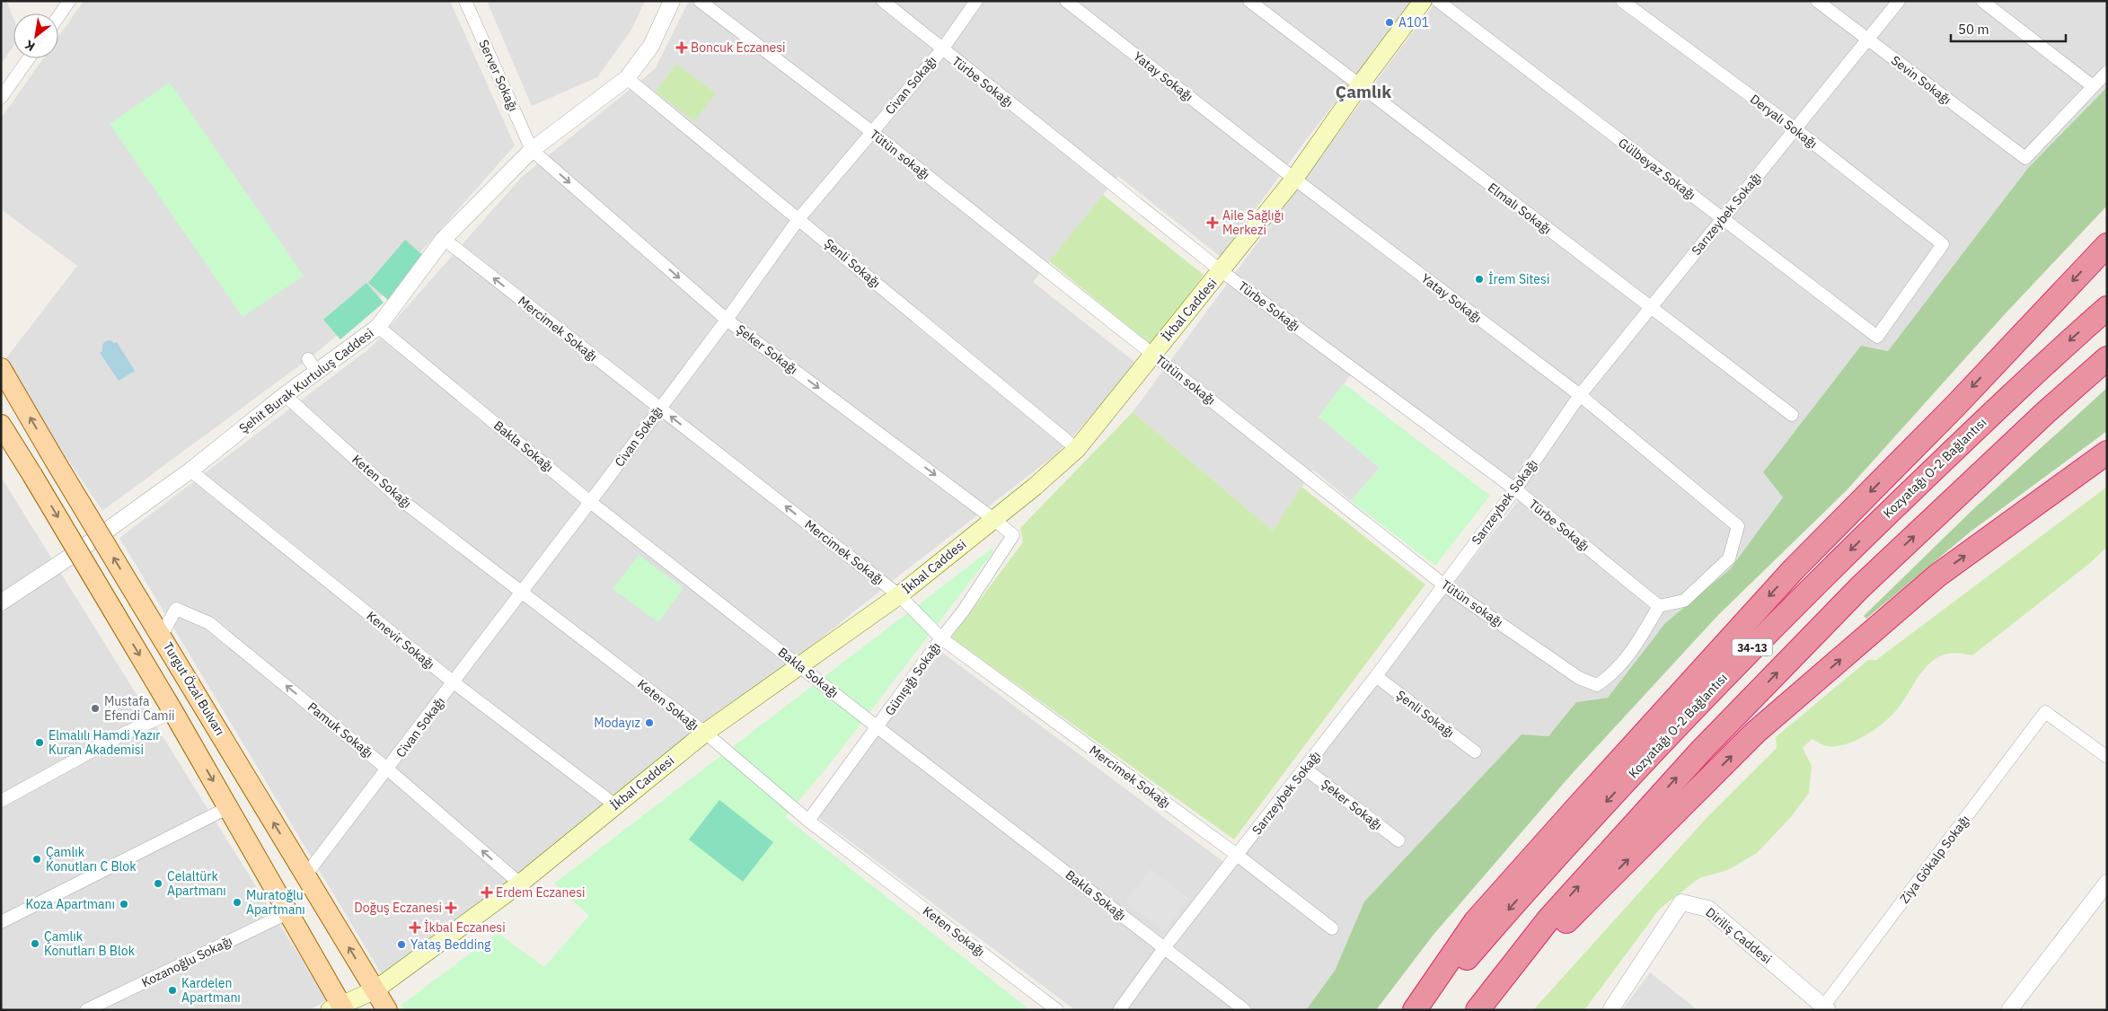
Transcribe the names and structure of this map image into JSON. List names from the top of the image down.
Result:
{
  "streets": {
    "highway": ["Kozyatağı O-2 Bağlantısı", "34-13"],
    "main road": ["İkbal Caddesi", "Turgut Özal Bulvarı"],
    "street": [
      "Server Sokağı",
      "Yatay Sokağı",
      "Sevin Sokağı",
      "Türbe Sokağı",
      "Civan Sokağı",
      "Deryalı Sokağı",
      "Tütün sokağı",
      "Gülbeyaz Sokağı",
      "Elmalı Sokağı",
      "Sarızeybek Sokağı",
      "Şenli Sokağı",
      "Mercimek Sokağı",
      "Şeker Sokağı",
      "Şehit Burak Kurtuluş Caddesi",
      "Bakla Sokağı",
      "Keten Sokağı",
      "Kenevir Sokağı",
      "Günışığı Sokağı",
      "Pamuk Sokağı",
      "Ziya Gökalp Sokağı",
      "Diriliş Caddesi",
      "Kozanoğlu Sokağı"
    ]
  },
  "crossings": [
    ["Server Sokağı", "Şeker Sokağı"],
    ["Server Sokağı", "Şehit Burak Kurtuluş Caddesi"],
    ["Yatay Sokağı", "Türbe Sokağı"],
    ["Yatay Sokağı", "Tütün sokağı"],
    ["Yatay Sokağı", "Sarızeybek Sokağı"],
    ["Yatay Sokağı", "İkbal Caddesi"],
    ["Sevin Sokağı", "Sarızeybek Sokağı"],
    ["Türbe Sokağı", "Civan Sokağı"],
    ["Türbe Sokağı", "Tütün sokağı"],
    ["Türbe Sokağı", "Sarızeybek Sokağı"],
    ["Türbe Sokağı", "İkbal Caddesi"],
    ["Civan Sokağı", "Tütün sokağı"],
    ["Civan Sokağı", "Şenli Sokağı"],
    ["Civan Sokağı", "Mercimek Sokağı"],
    ["Civan Sokağı", "Şeker Sokağı"],
    ["Civan Sokağı", "Bakla Sokağı"],
    ["Civan Sokağı", "Keten Sokağı"],
    ["Civan Sokağı", "Kenevir Sokağı"],
    ["Civan Sokağı", "Turgut Özal Bulvarı"],
    ["Civan Sokağı", "Pamuk Sokağı"],
    ["Deryalı Sokağı", "Gülbeyaz Sokağı"],
    ["Deryalı Sokağı", "Sarızeybek Sokağı"],
    ["Tütün sokağı", "Sarızeybek Sokağı"],
    ["Tütün sokağı", "İkbal Caddesi"],
    ["Gülbeyaz Sokağı", "Sarızeybek Sokağı"],
    ["Elmalı Sokağı", "Sarızeybek Sokağı"],
    ["Elmalı Sokağı", "İkbal Caddesi"],
    ["Sarızeybek Sokağı", "Şenli Sokağı"],
    ["Sarızeybek Sokağı", "Mercimek Sokağı"],
    ["Sarızeybek Sokağı", "Şeker Sokağı"],
    ["Sarızeybek Sokağı", "Bakla Sokağı"],
    ["Şenli Sokağı", "İkbal Caddesi"],
    ["Şenli Sokağı", "Şehit Burak Kurtuluş Caddesi"],
    ["İkbal Caddesi", "Mercimek Sokağı"],
    ["İkbal Caddesi", "Şeker Sokağı"],
    ["İkbal Caddesi", "Bakla Sokağı"],
    ["İkbal Caddesi", "Keten Sokağı"],
    ["İkbal Caddesi", "Kenevir Sokağı"],
    ["İkbal Caddesi", "Turgut Özal Bulvarı"],
    ["İkbal Caddesi", "Pamuk Sokağı"],
    ["Mercimek Sokağı", "Şehit Burak Kurtuluş Caddesi"],
    ["Mercimek Sokağı", "Günışığı Sokağı"],
    ["Şeker Sokağı", "Şehit Burak Kurtuluş Caddesi"],
    ["Şeker Sokağı", "Günışığı Sokağı"],
    ["Şehit Burak Kurtuluş Caddesi", "Bakla Sokağı"],
    ["Şehit Burak Kurtuluş Caddesi", "Keten Sokağı"],
    ["Şehit Burak Kurtuluş Caddesi", "Kenevir Sokağı"],
    ["Bakla Sokağı", "Günışığı Sokağı"],
    ["Keten Sokağı", "Günışığı Sokağı"],
    ["Turgut Özal Bulvarı", "Pamuk Sokağı"],
    ["Ziya Gökalp Sokağı", "Diriliş Caddesi"]
  ],
  "one_way": ["Mercimek Sokağı", "Şeker Sokağı", "Pamuk Sokağı"],
  "districts": ["Çamlık"],
  "places": {
    "other": [
      "A101",
      "İrem Sitesi",
      "Mustafa Efendi Camii",
      "Modayız",
      "Elmalılı Hamdi Yazır Kuran Akademisi",
      "Çamlık Konutları C Blok",
      "Celaltürk Apartmanı",
      "Muratoğlu Apartmanı",
      "Koza Apartmanı",
      "Çamlık Konutları B Blok",
      "Yataş Bedding",
      "Kardelen Apartmanı"
    ],
    "health": [
      "Boncuk Eczanesi",
      "Aile Sağlığı Merkezi",
      "Erdem Eczanesi",
      "Doğuş Eczanesi",
      "İkbal Eczanesi"
    ]
  },
  "scale_bar": "50 m",
  "north": "bottom left"
}
